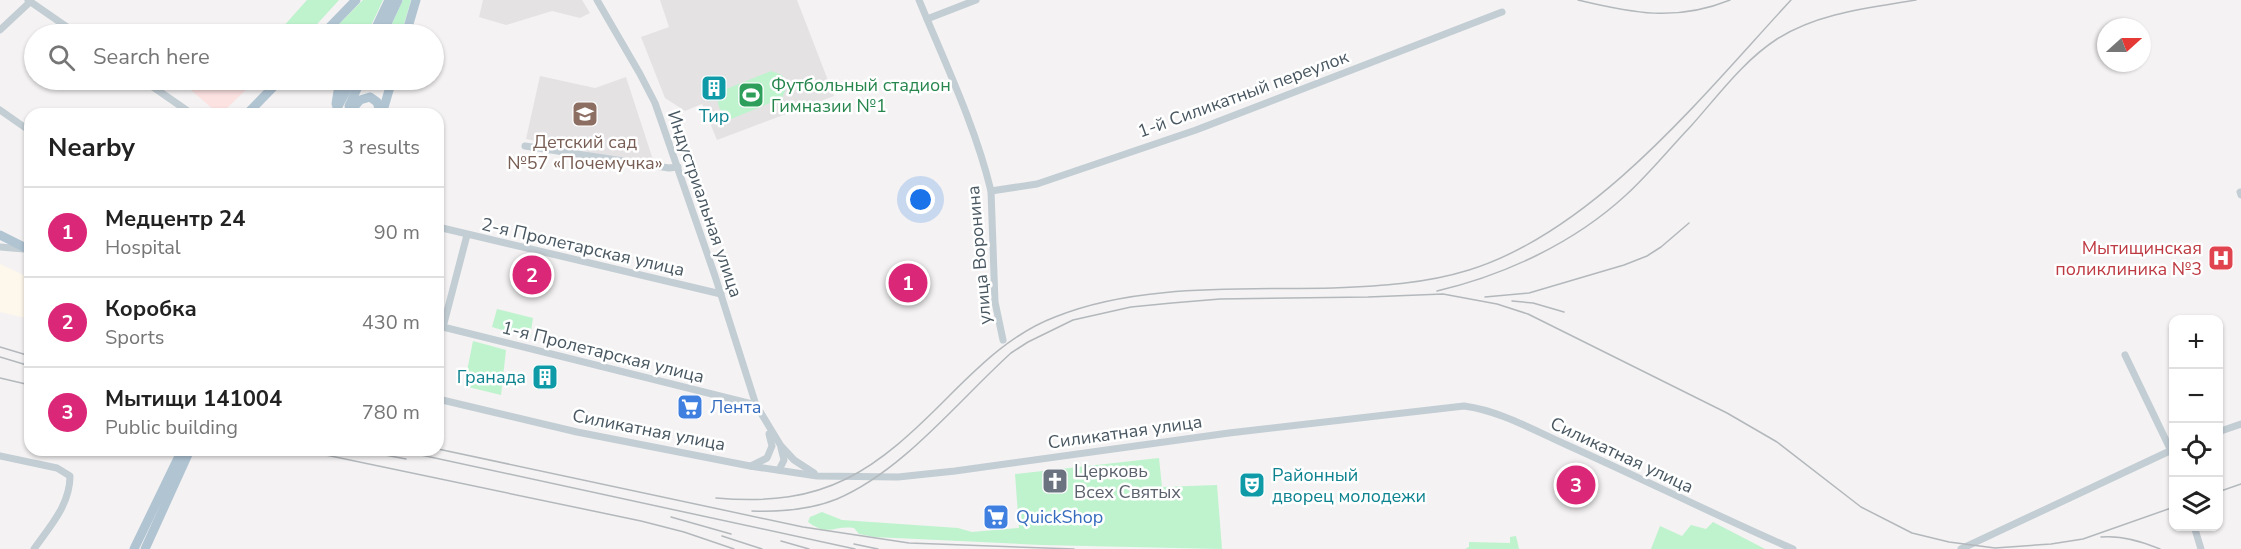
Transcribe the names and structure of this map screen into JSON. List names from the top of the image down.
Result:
{
  "streets": {
    "street": [
      "1-й Силикатный переулок",
      "Индустриальная улица",
      "2-я Пролетарская улица",
      "улица Воронина",
      "1-я Пролетарская улица",
      "Силикатная улица"
    ]
  },
  "crossings": [
    ["1-й Силикатный переулок", "улица Воронина"],
    ["Индустриальная улица", "2-я Пролетарская улица"],
    ["Индустриальная улица", "1-я Пролетарская улица"],
    ["Индустриальная улица", "Силикатная улица"],
    ["2-я Пролетарская улица", "1-я Пролетарская улица"]
  ],
  "places": {
    "building": ["Тир", "Гранада"],
    "sports": ["Футбольный стадион Гимназии №1"],
    "school or university": ["Детский сад №57 «Почемучка»"],
    "hospital": ["Мытищинская поликлиника №3"],
    "supermarket": ["Лента", "QuickShop"],
    "church": ["Церковь Всех Святых"],
    "theatre": ["Районный дворец молодежи"]
  },
  "north": "right",
  "page": {
    "search": "Search here",
    "heading": ["Nearby", "3 results"],
    "list": [
      {
        "mark": "1",
        "name": "Медцентр 24",
        "note": "Hospital",
        "value": "90 m"
      },
      {
        "mark": "2",
        "name": "Коробка",
        "note": "Sports",
        "value": "430 m"
      },
      {
        "mark": "3",
        "name": "Мытищи 141004",
        "note": "Public building",
        "value": "780 m"
      }
    ],
    "pins": ["2", "1", "3"],
    "map_buttons": ["+", "−"]
  }
}
